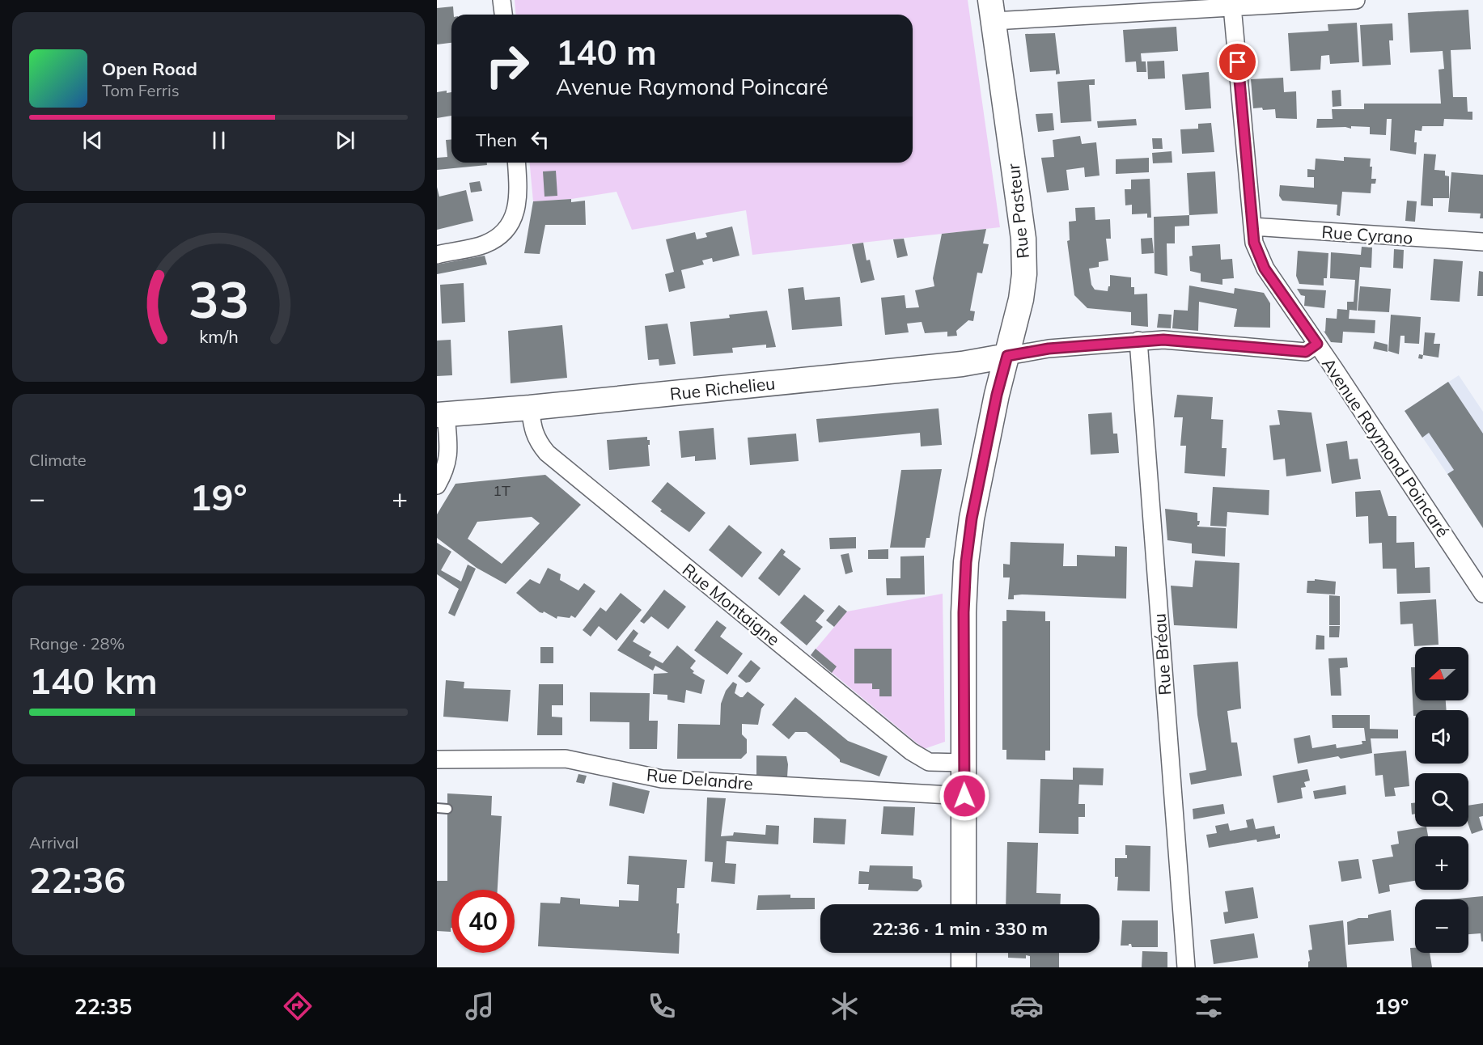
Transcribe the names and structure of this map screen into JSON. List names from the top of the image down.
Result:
{
  "streets": {
    "street": [
      "Rue Pasteur",
      "Rue Cyrano",
      "Rue Richelieu",
      "Avenue Raymond Poincaré",
      "Rue Montaigne",
      "Rue Bréau",
      "Rue Delandre"
    ]
  },
  "crossings": [
    ["Rue Pasteur", "Rue Richelieu"],
    ["Rue Pasteur", "Avenue Raymond Poincaré"],
    ["Rue Pasteur", "Rue Montaigne"],
    ["Rue Pasteur", "Rue Delandre"],
    ["Rue Richelieu", "Avenue Raymond Poincaré"],
    ["Rue Richelieu", "Rue Montaigne"],
    ["Avenue Raymond Poincaré", "Rue Bréau"]
  ],
  "house_numbers": ["1T"],
  "north": "left",
  "page": {
    "turn": ["140 m", "Avenue Raymond Poincaré"],
    "song": ["Open Road", "Tom Ferris"],
    "then": "Then",
    "tile": [
      "Climate",
      ["Range · 28%", "140 km"],
      ["Arrival", "22:36"]
    ],
    "heat": ["−", "19°", "+"],
    "map_buttons": ["+", "−"],
    "limit": "40",
    "trip": "22:36 · 1 min · 330 m",
    "tabs": ["22:35", "19°"],
    "gauge": ["33", "km/h"]
  }
}
